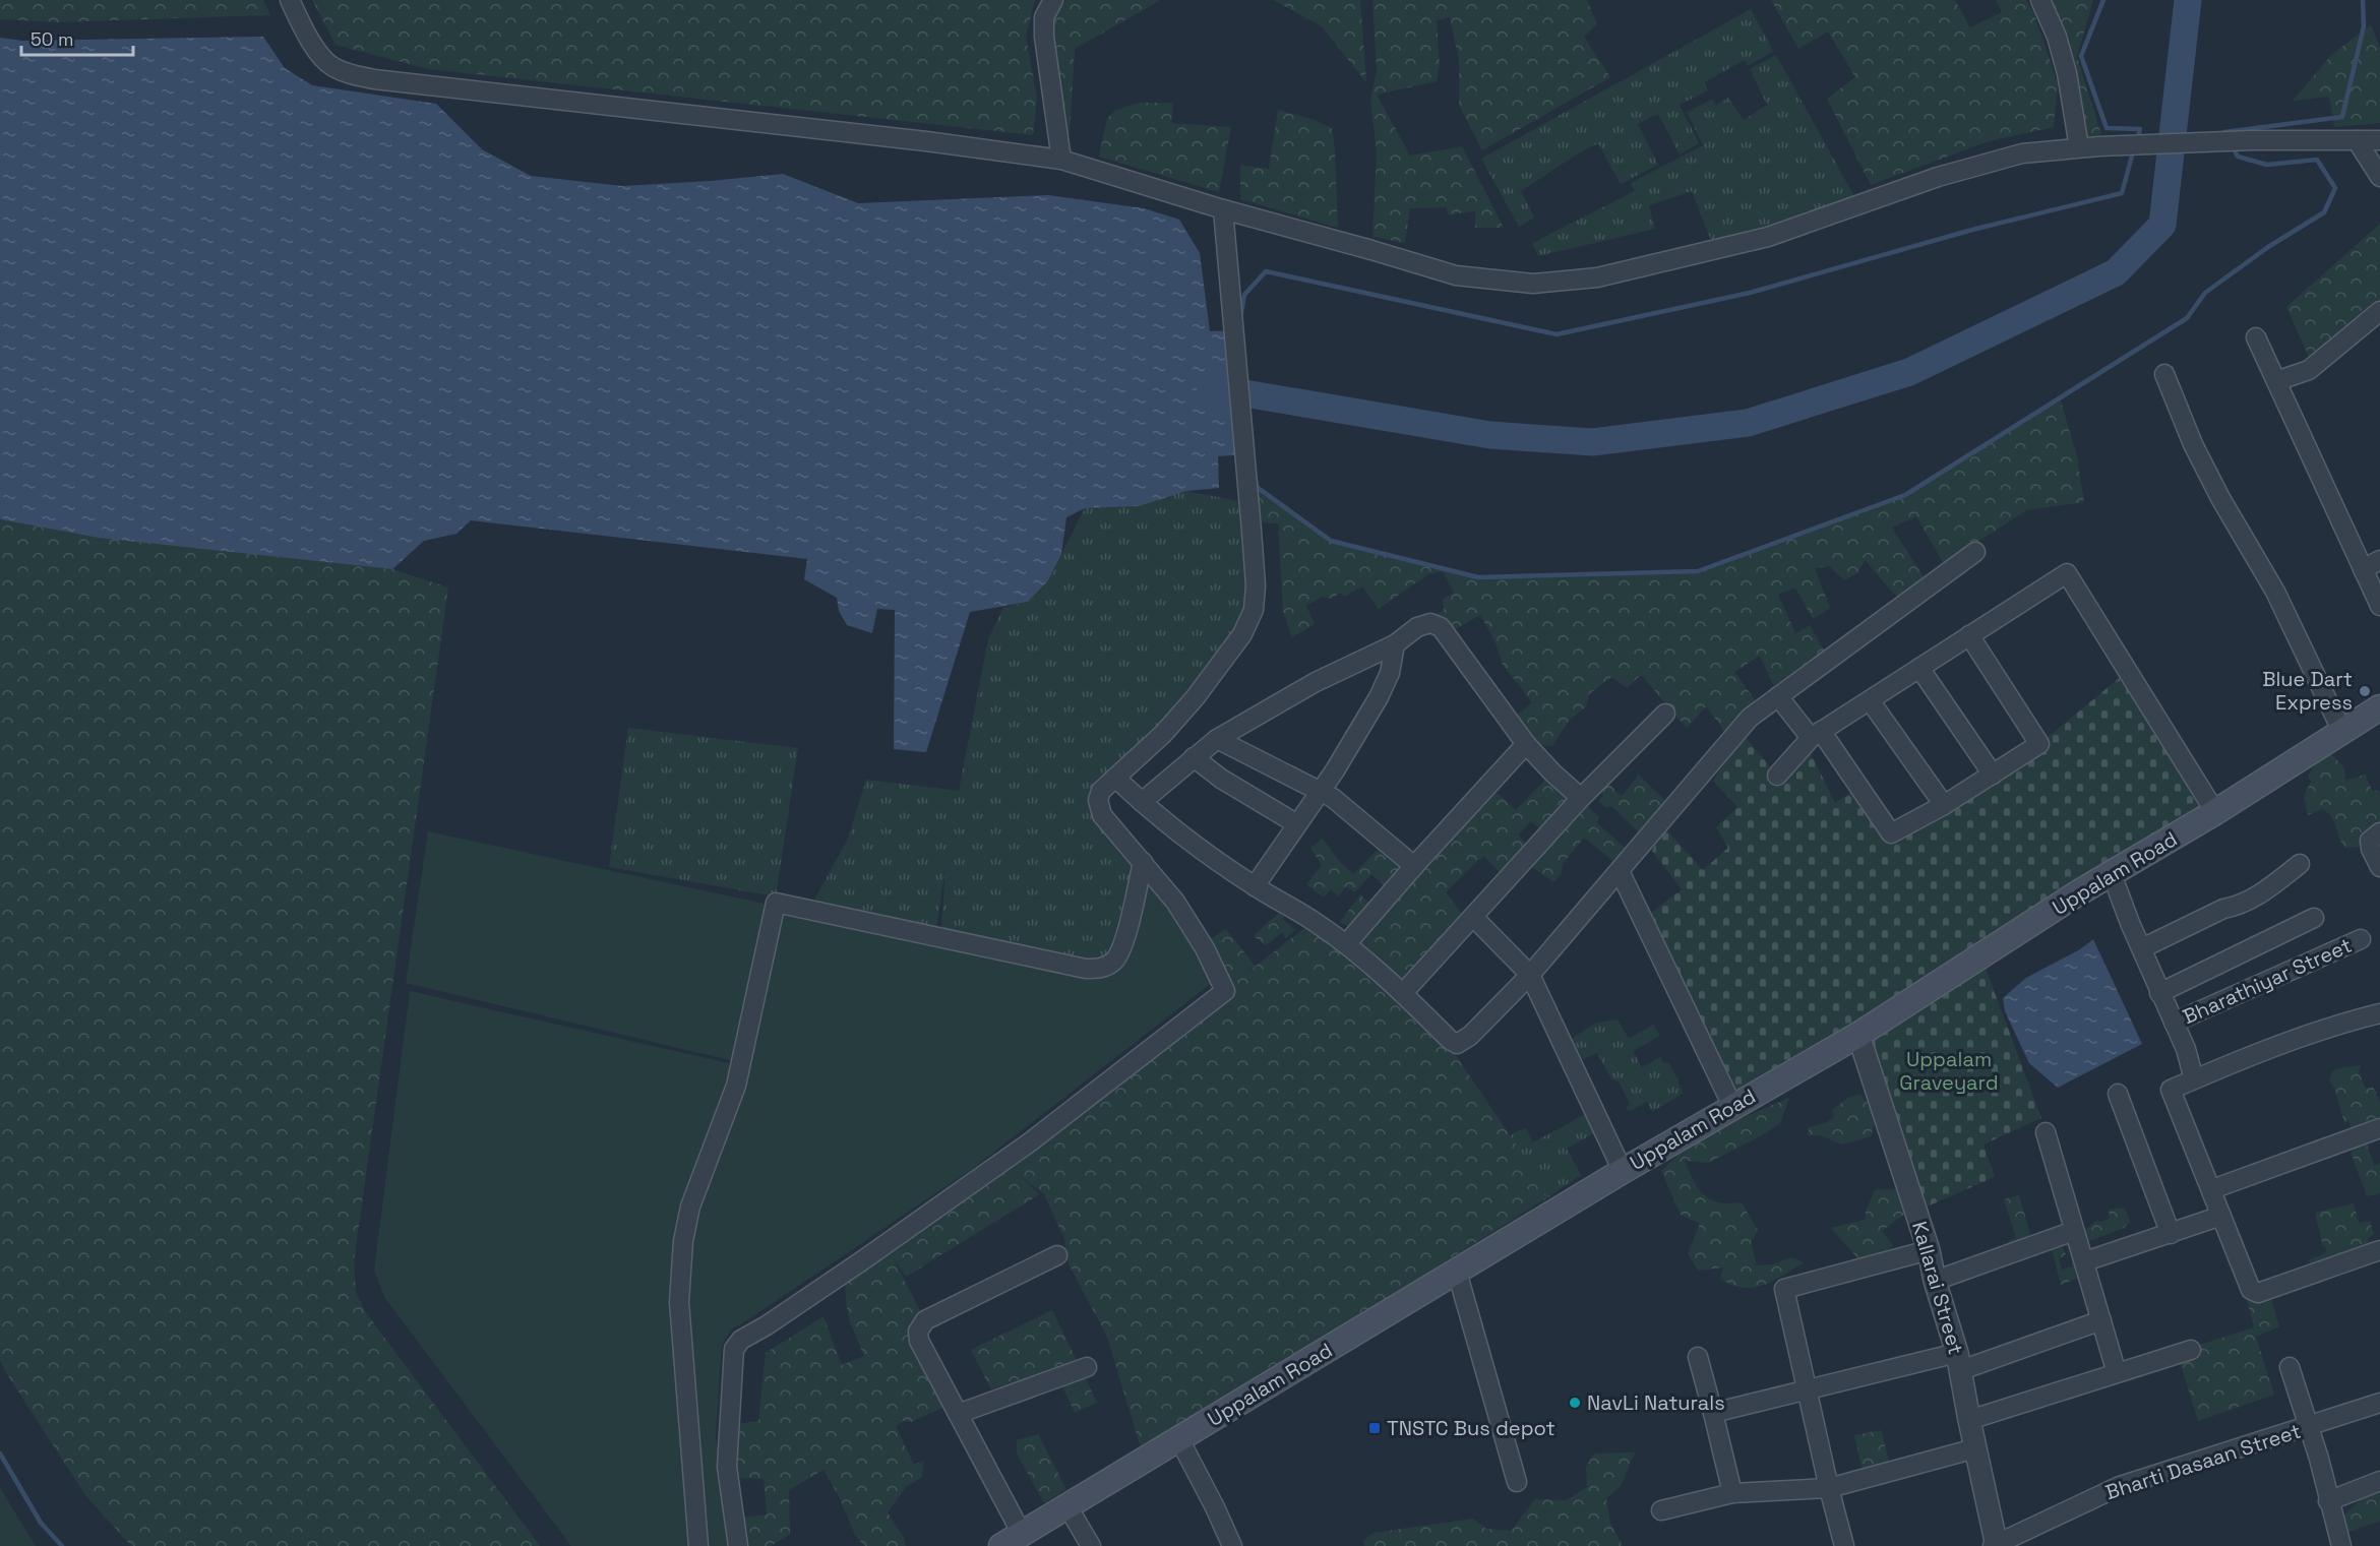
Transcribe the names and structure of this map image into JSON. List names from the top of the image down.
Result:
{
  "streets": {
    "main road": ["Uppalam Road"],
    "street": ["Bharathiyar Street", "Kallarai Street", "Bharti Dasaan Street"]
  },
  "crossings": [
    ["Uppalam Road", "Kallarai Street"],
    ["Kallarai Street", "Bharti Dasaan Street"]
  ],
  "parks": ["Uppalam Graveyard"],
  "places": {
    "other": ["Blue Dart Express", "NavLi Naturals"],
    "transit": ["TNSTC Bus depot"]
  },
  "scale_bar": "50 m"
}
